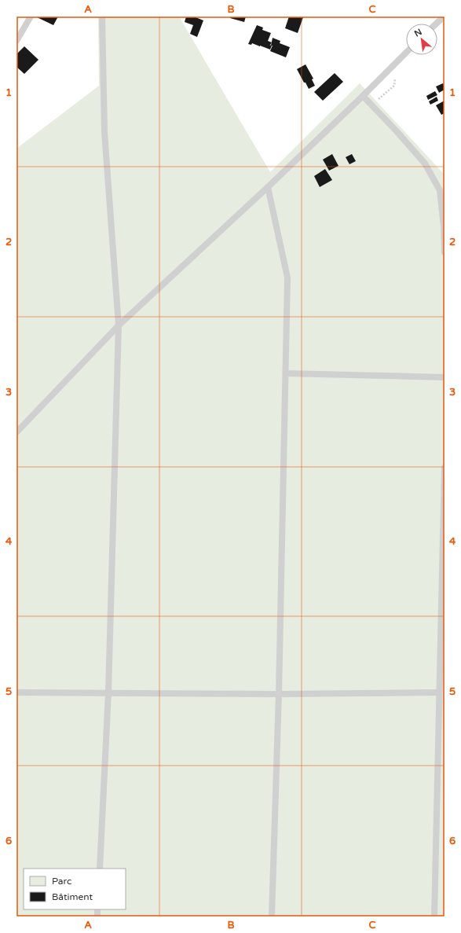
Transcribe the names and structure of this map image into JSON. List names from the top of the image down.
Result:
{
  "legend": ["Parc", "Bâtiment"],
  "north": "top left",
  "grid": {
    "columns": ["A", "B", "C"],
    "rows": [
      "1",
      "2",
      "3",
      "4",
      "5",
      "6"
    ]
  }
}
